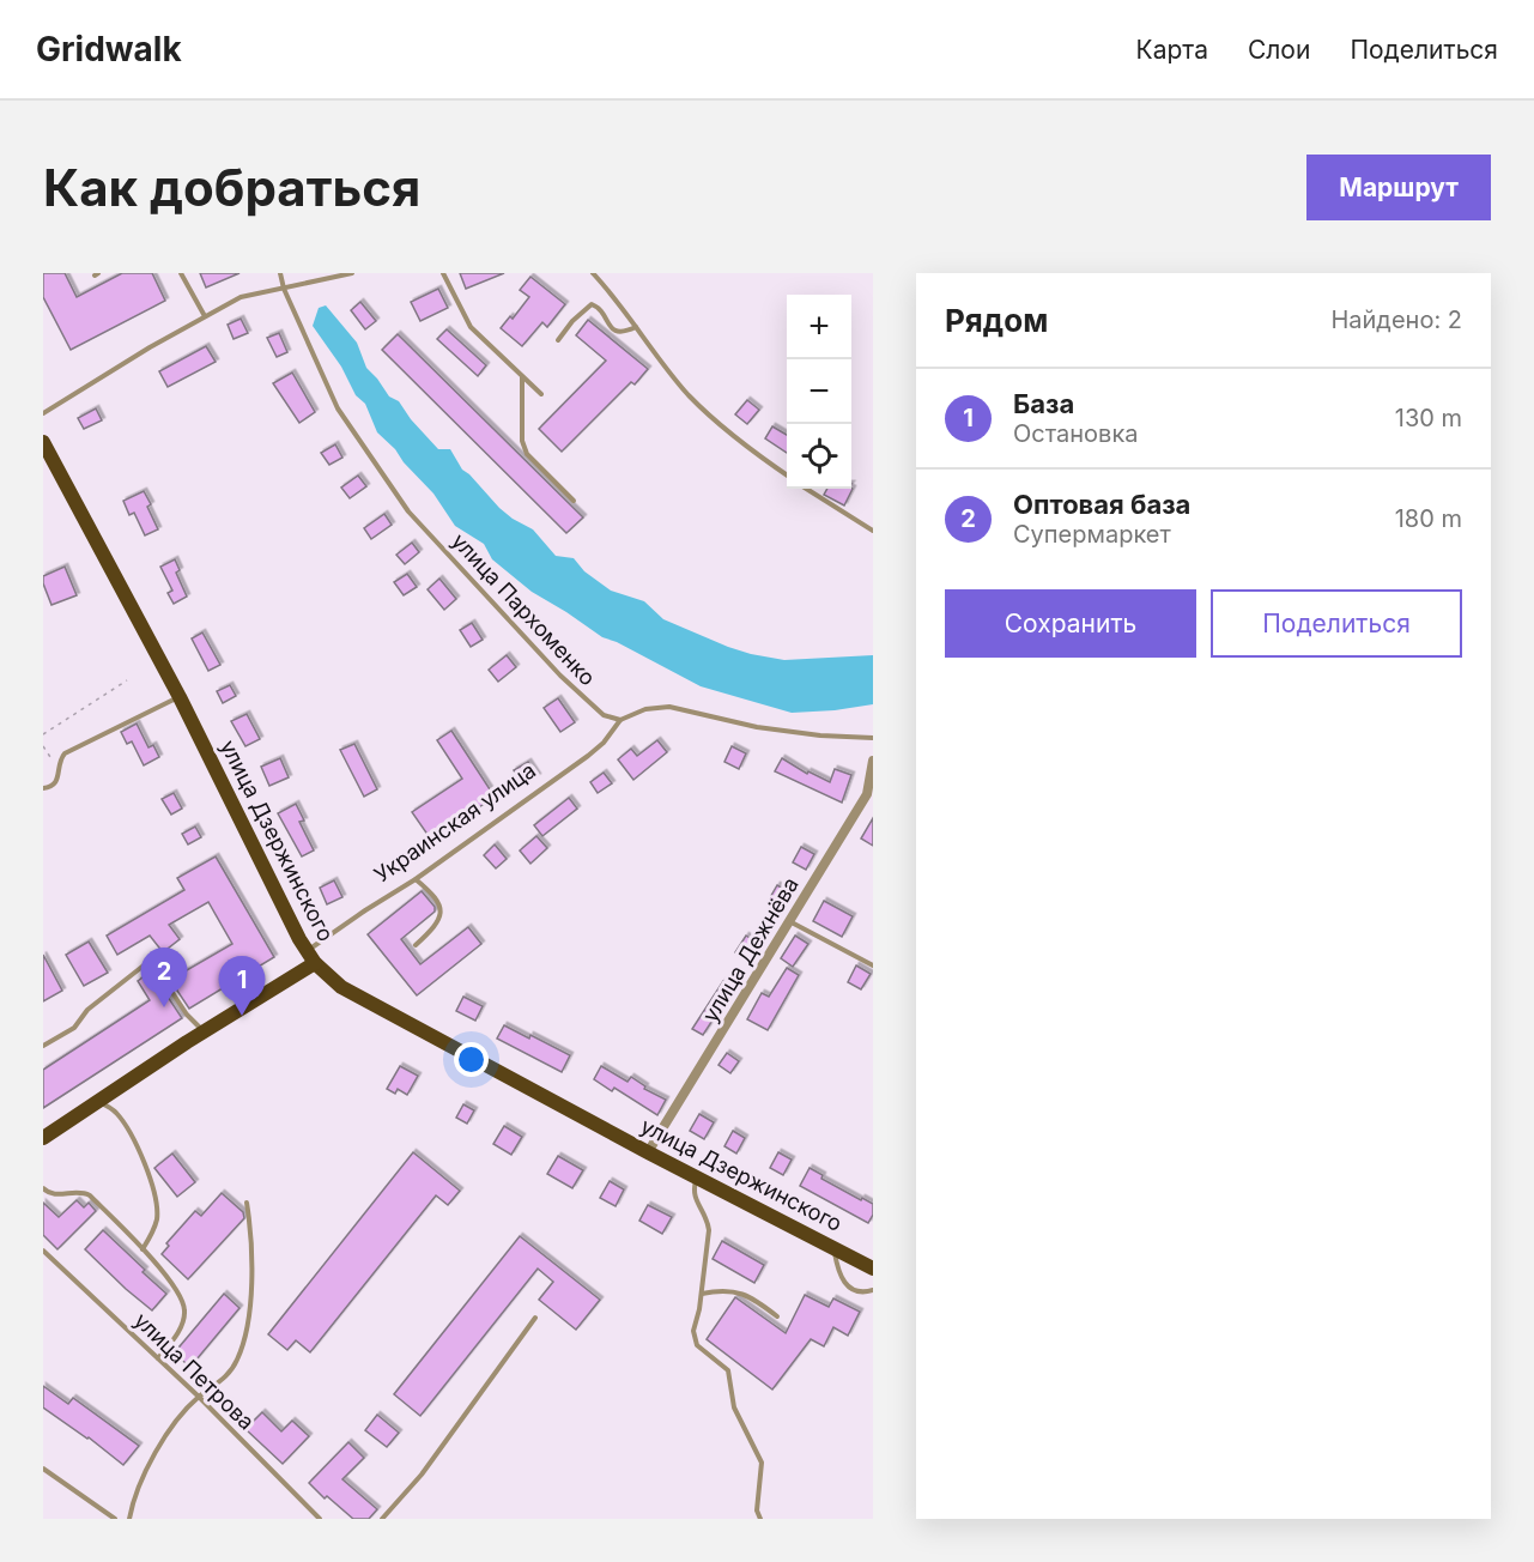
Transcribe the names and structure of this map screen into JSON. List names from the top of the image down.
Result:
{
  "streets": {
    "main road": ["Украинская улица", "улица Дзержинского"],
    "street": ["улица Дежнёва"],
    "lane": ["улица Пархоменко", "улица Петрова"]
  },
  "crossings": [
    ["улица Пархоменко", "Украинская улица"],
    ["Украинская улица", "улица Дзержинского"],
    ["улица Дзержинского", "улица Дежнёва"]
  ],
  "page": {
    "header": "Gridwalk",
    "nav": ["Карта", "Слои", "Поделиться"],
    "buttons": [
      "Маршрут",
      ["Сохранить", "Поделиться"]
    ],
    "title": "Как добраться",
    "heading": ["Рядом", "Найдено: 2"],
    "map_buttons": ["+", "−"],
    "list": [
      {
        "mark": "1",
        "name": "База",
        "note": "Остановка",
        "value": "130 m"
      },
      {
        "mark": "2",
        "name": "Оптовая база",
        "note": "Супермаркет",
        "value": "180 m"
      }
    ],
    "pins": ["2", "1"]
  }
}
